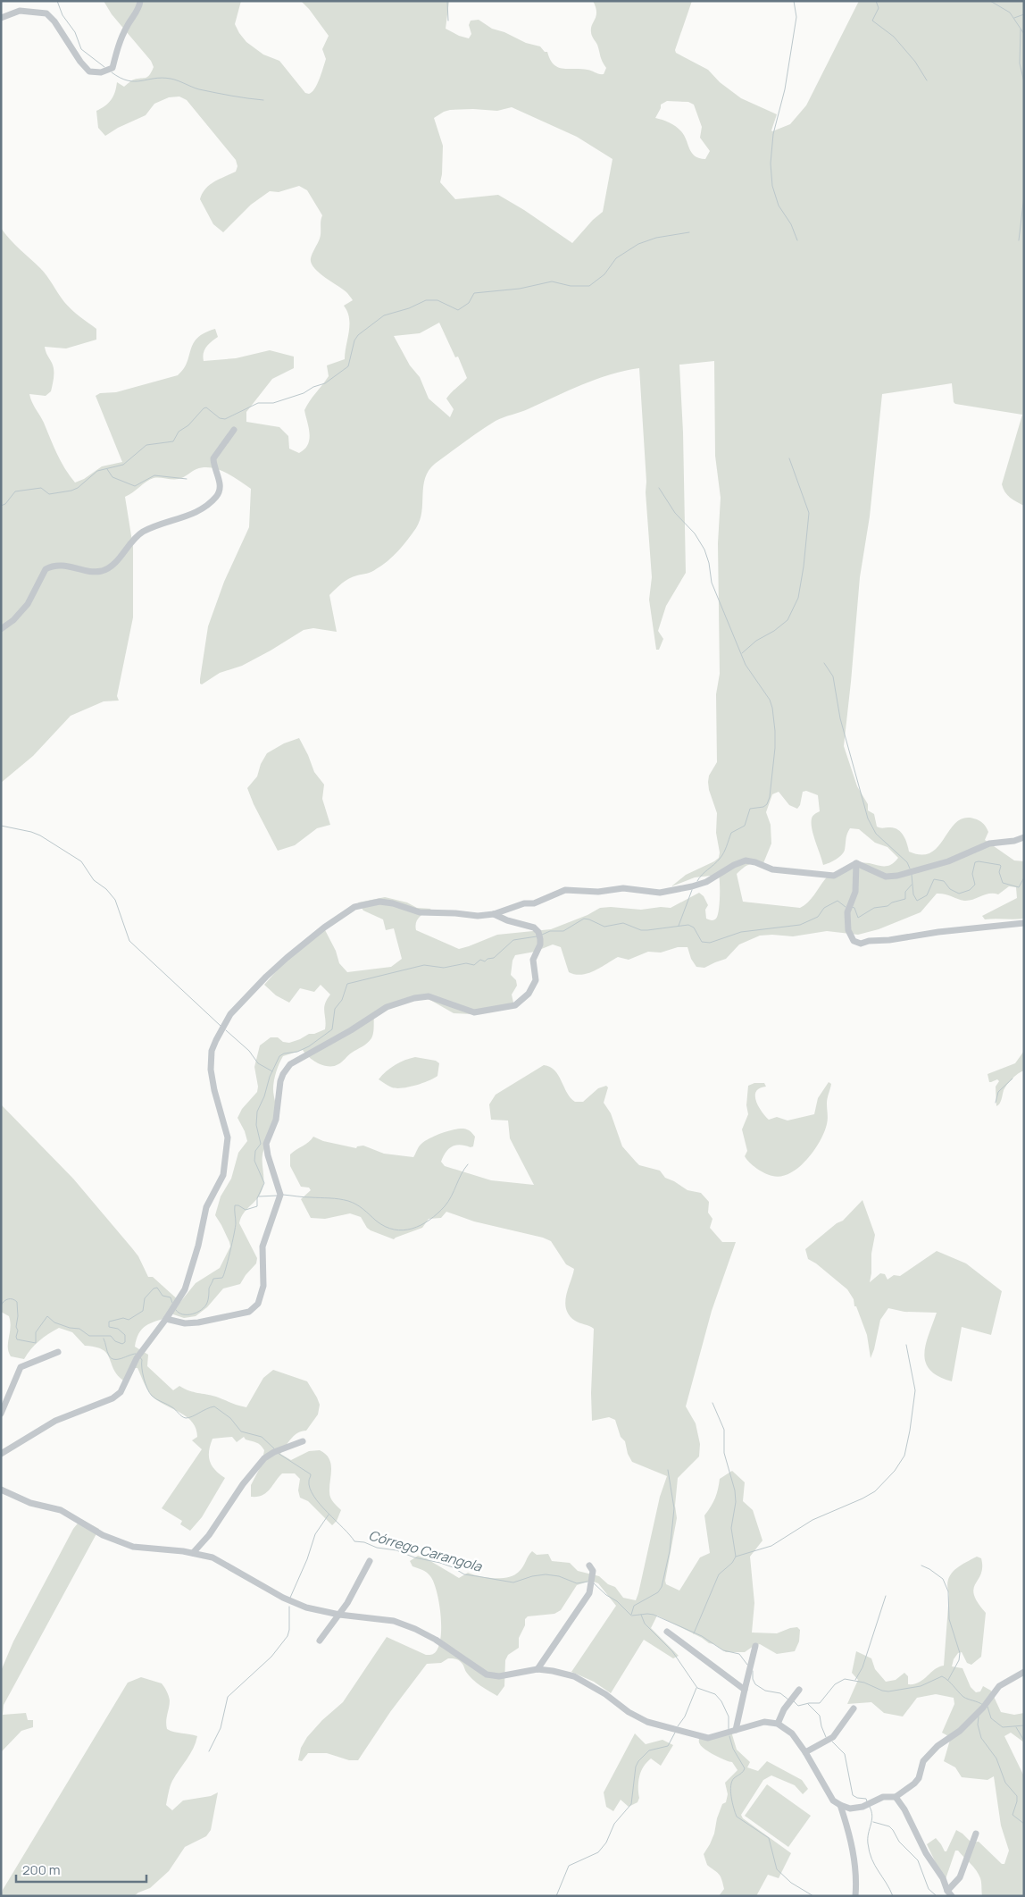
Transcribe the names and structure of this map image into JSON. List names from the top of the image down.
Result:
{
  "water": ["Córrego Carangola"],
  "scale_bar": "200 m"
}
